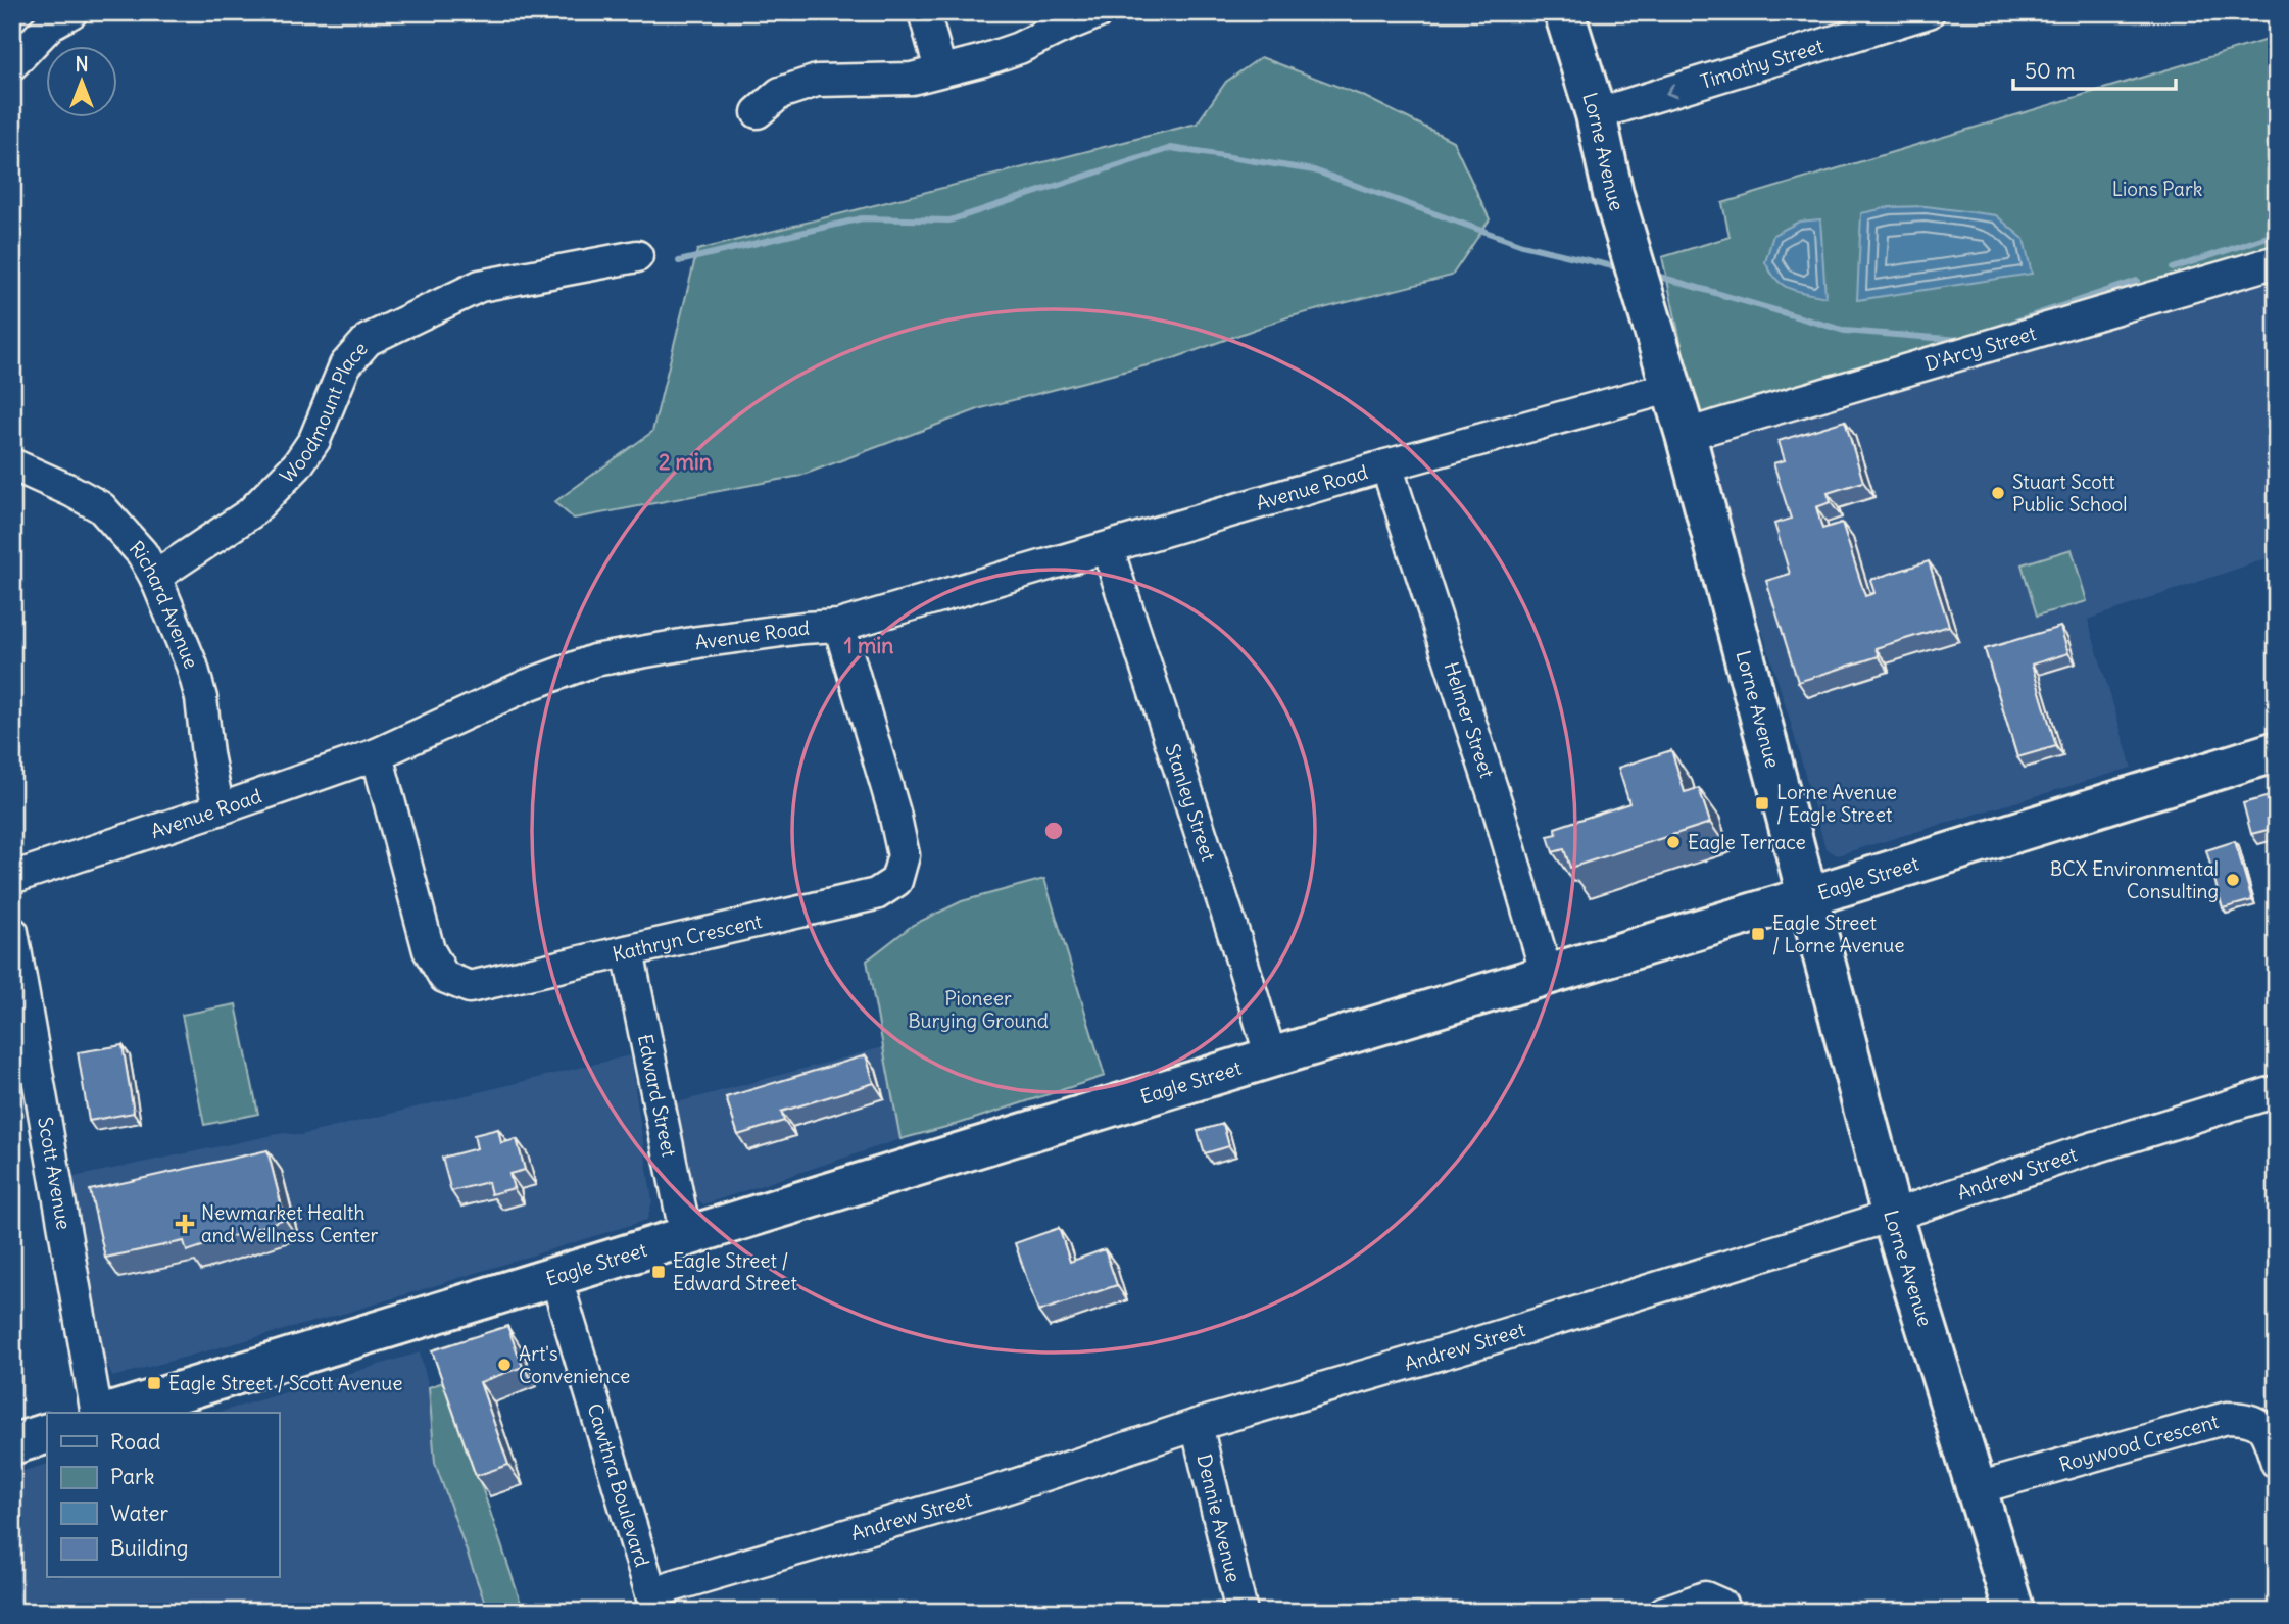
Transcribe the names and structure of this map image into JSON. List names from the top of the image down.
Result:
{
  "streets": {
    "main road": ["Lorne Avenue", "Eagle Street"],
    "street": [
      "Timothy Street",
      "D'Arcy Street",
      "Woodmount Place",
      "Avenue Road",
      "Richard Avenue",
      "Helmer Street",
      "Stanley Street",
      "Kathryn Crescent",
      "Edward Street",
      "Andrew Street",
      "Scott Avenue",
      "Roywood Crescent",
      "Cawthra Boulevard",
      "Dennie Avenue"
    ]
  },
  "crossings": [
    ["Timothy Street", "Lorne Avenue"],
    ["Lorne Avenue", "D'Arcy Street"],
    ["Lorne Avenue", "Avenue Road"],
    ["Lorne Avenue", "Eagle Street"],
    ["Lorne Avenue", "Andrew Street"],
    ["Lorne Avenue", "Roywood Crescent"],
    ["Woodmount Place", "Richard Avenue"],
    ["Avenue Road", "Richard Avenue"],
    ["Avenue Road", "Helmer Street"],
    ["Avenue Road", "Stanley Street"],
    ["Avenue Road", "Kathryn Crescent"],
    ["Helmer Street", "Eagle Street"],
    ["Stanley Street", "Eagle Street"],
    ["Eagle Street", "Edward Street"],
    ["Eagle Street", "Cawthra Boulevard"],
    ["Kathryn Crescent", "Edward Street"],
    ["Andrew Street", "Cawthra Boulevard"],
    ["Andrew Street", "Dennie Avenue"]
  ],
  "one_way": ["Timothy Street"],
  "parks": ["Lions Park", "Pioneer Burying Ground"],
  "places": {
    "other": [
      "Stuart Scott Public School",
      "Eagle Terrace",
      "BCX Environmental Consulting",
      "Art's Convenience"
    ],
    "transit": [
      "Lorne Avenue / Eagle Street",
      "Eagle Street / Lorne Avenue",
      "Eagle Street / Edward Street",
      "Eagle Street / Scott Avenue"
    ],
    "health": ["Newmarket Health and Wellness Center"]
  },
  "legend": [
    "Road",
    "Park",
    "Water",
    "Building"
  ],
  "scale_bar": "50 m",
  "north": "top",
  "rings": ["2 min", "1 min"]
}
